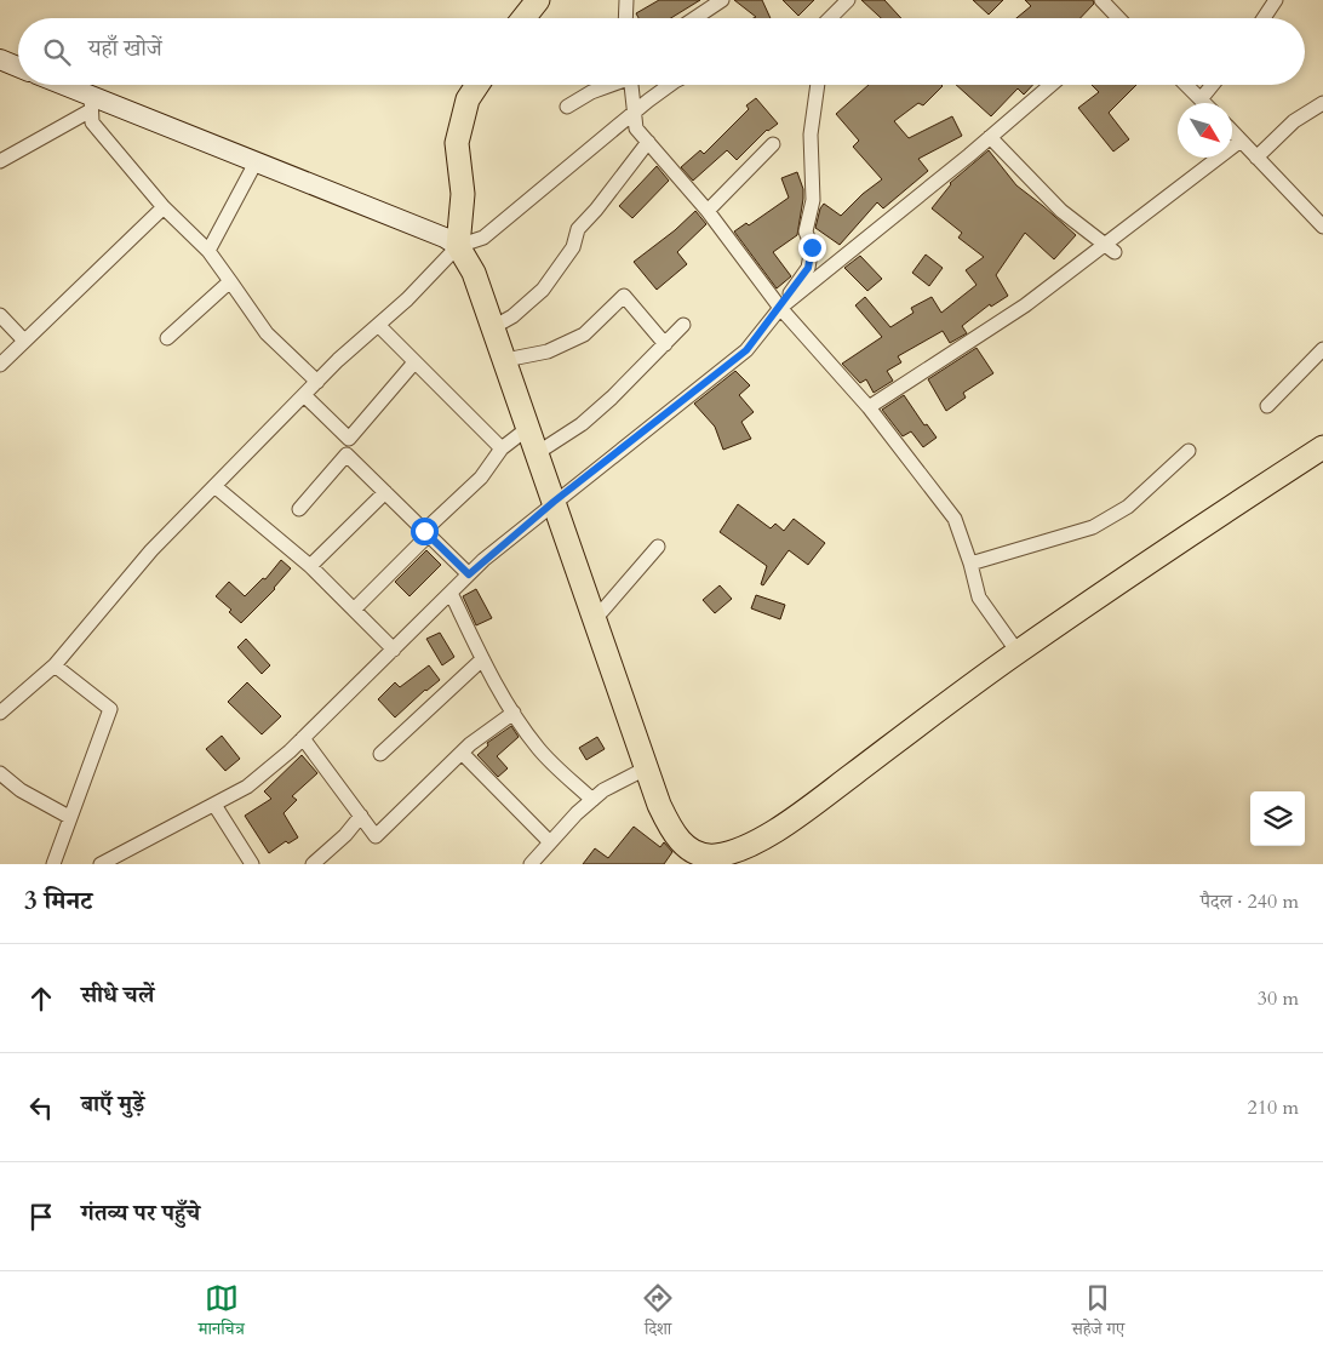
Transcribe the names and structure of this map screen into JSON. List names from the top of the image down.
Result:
{
  "north": "bottom right",
  "page": {
    "search": "यहाँ खोजें",
    "heading": ["3 मिनट", "पैदल · 240 m"],
    "list": [
      ["सीधे चलें", "30 m"],
      ["बाएँ मुड़ें", "210 m"],
      "गंतव्य पर पहुँचे"
    ],
    "nav": ["मानचित्र", "दिशा", "सहेजे गए"]
  }
}
